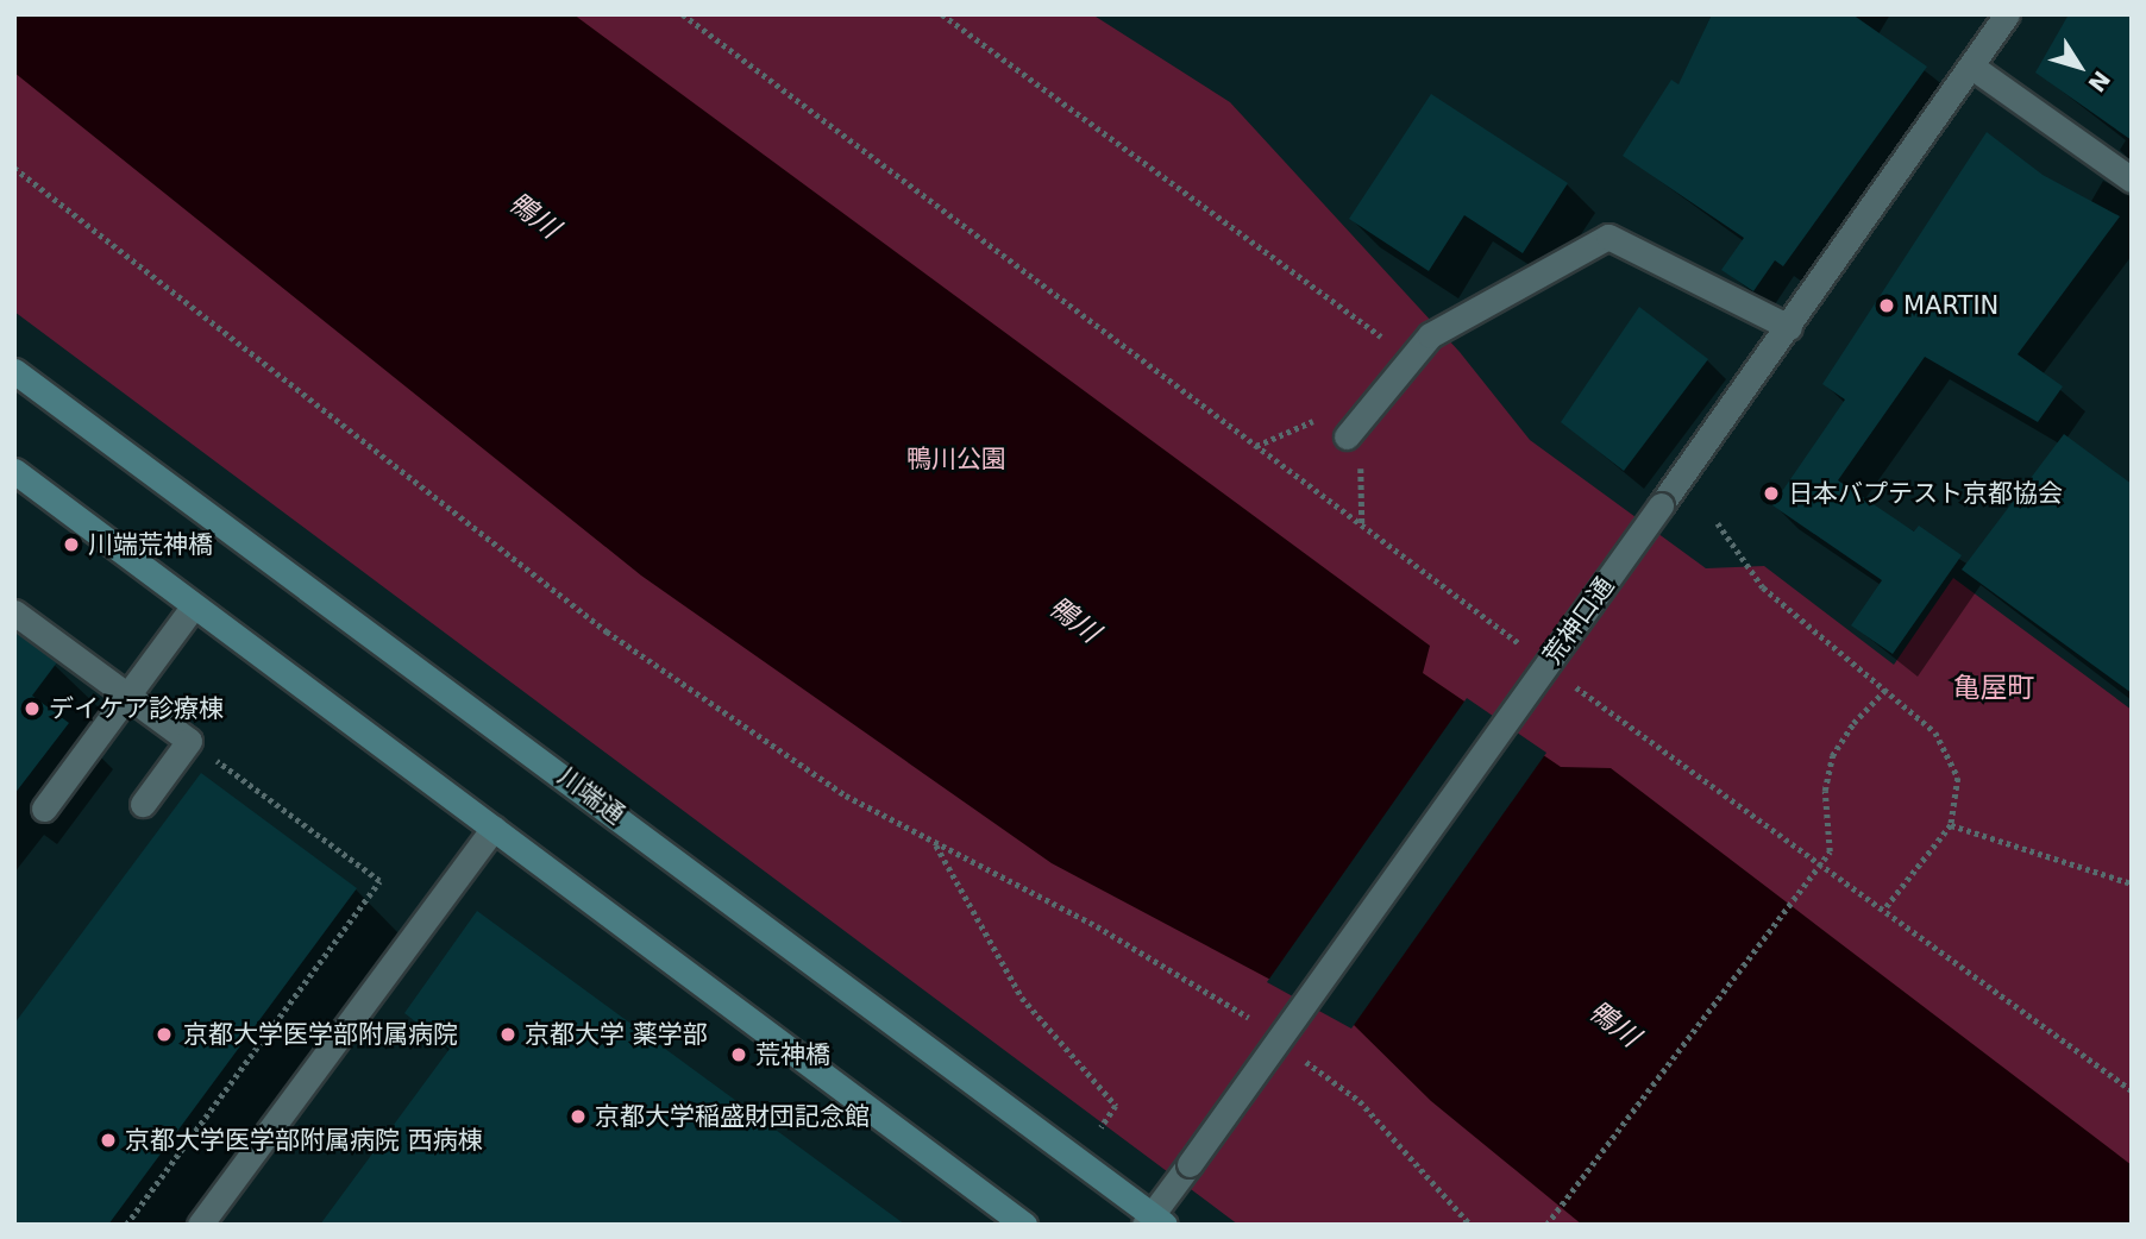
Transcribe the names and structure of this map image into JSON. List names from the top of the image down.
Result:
{
  "streets": {
    "street": ["荒神口通", "川端通"]
  },
  "crossings": [
    ["荒神口通", "川端通"]
  ],
  "districts": ["亀屋町"],
  "water": ["鴨川"],
  "parks": ["鴨川公園"],
  "places": [
    "MARTIN",
    "日本バプテスト京都協会",
    "川端荒神橋",
    "デイケア診療棟",
    "京都大学医学部附属病院",
    "京都大学 薬学部",
    "荒神橋",
    "京都大学稲盛財団記念館",
    "京都大学医学部附属病院 西病棟"
  ],
  "north": "bottom right"
}
